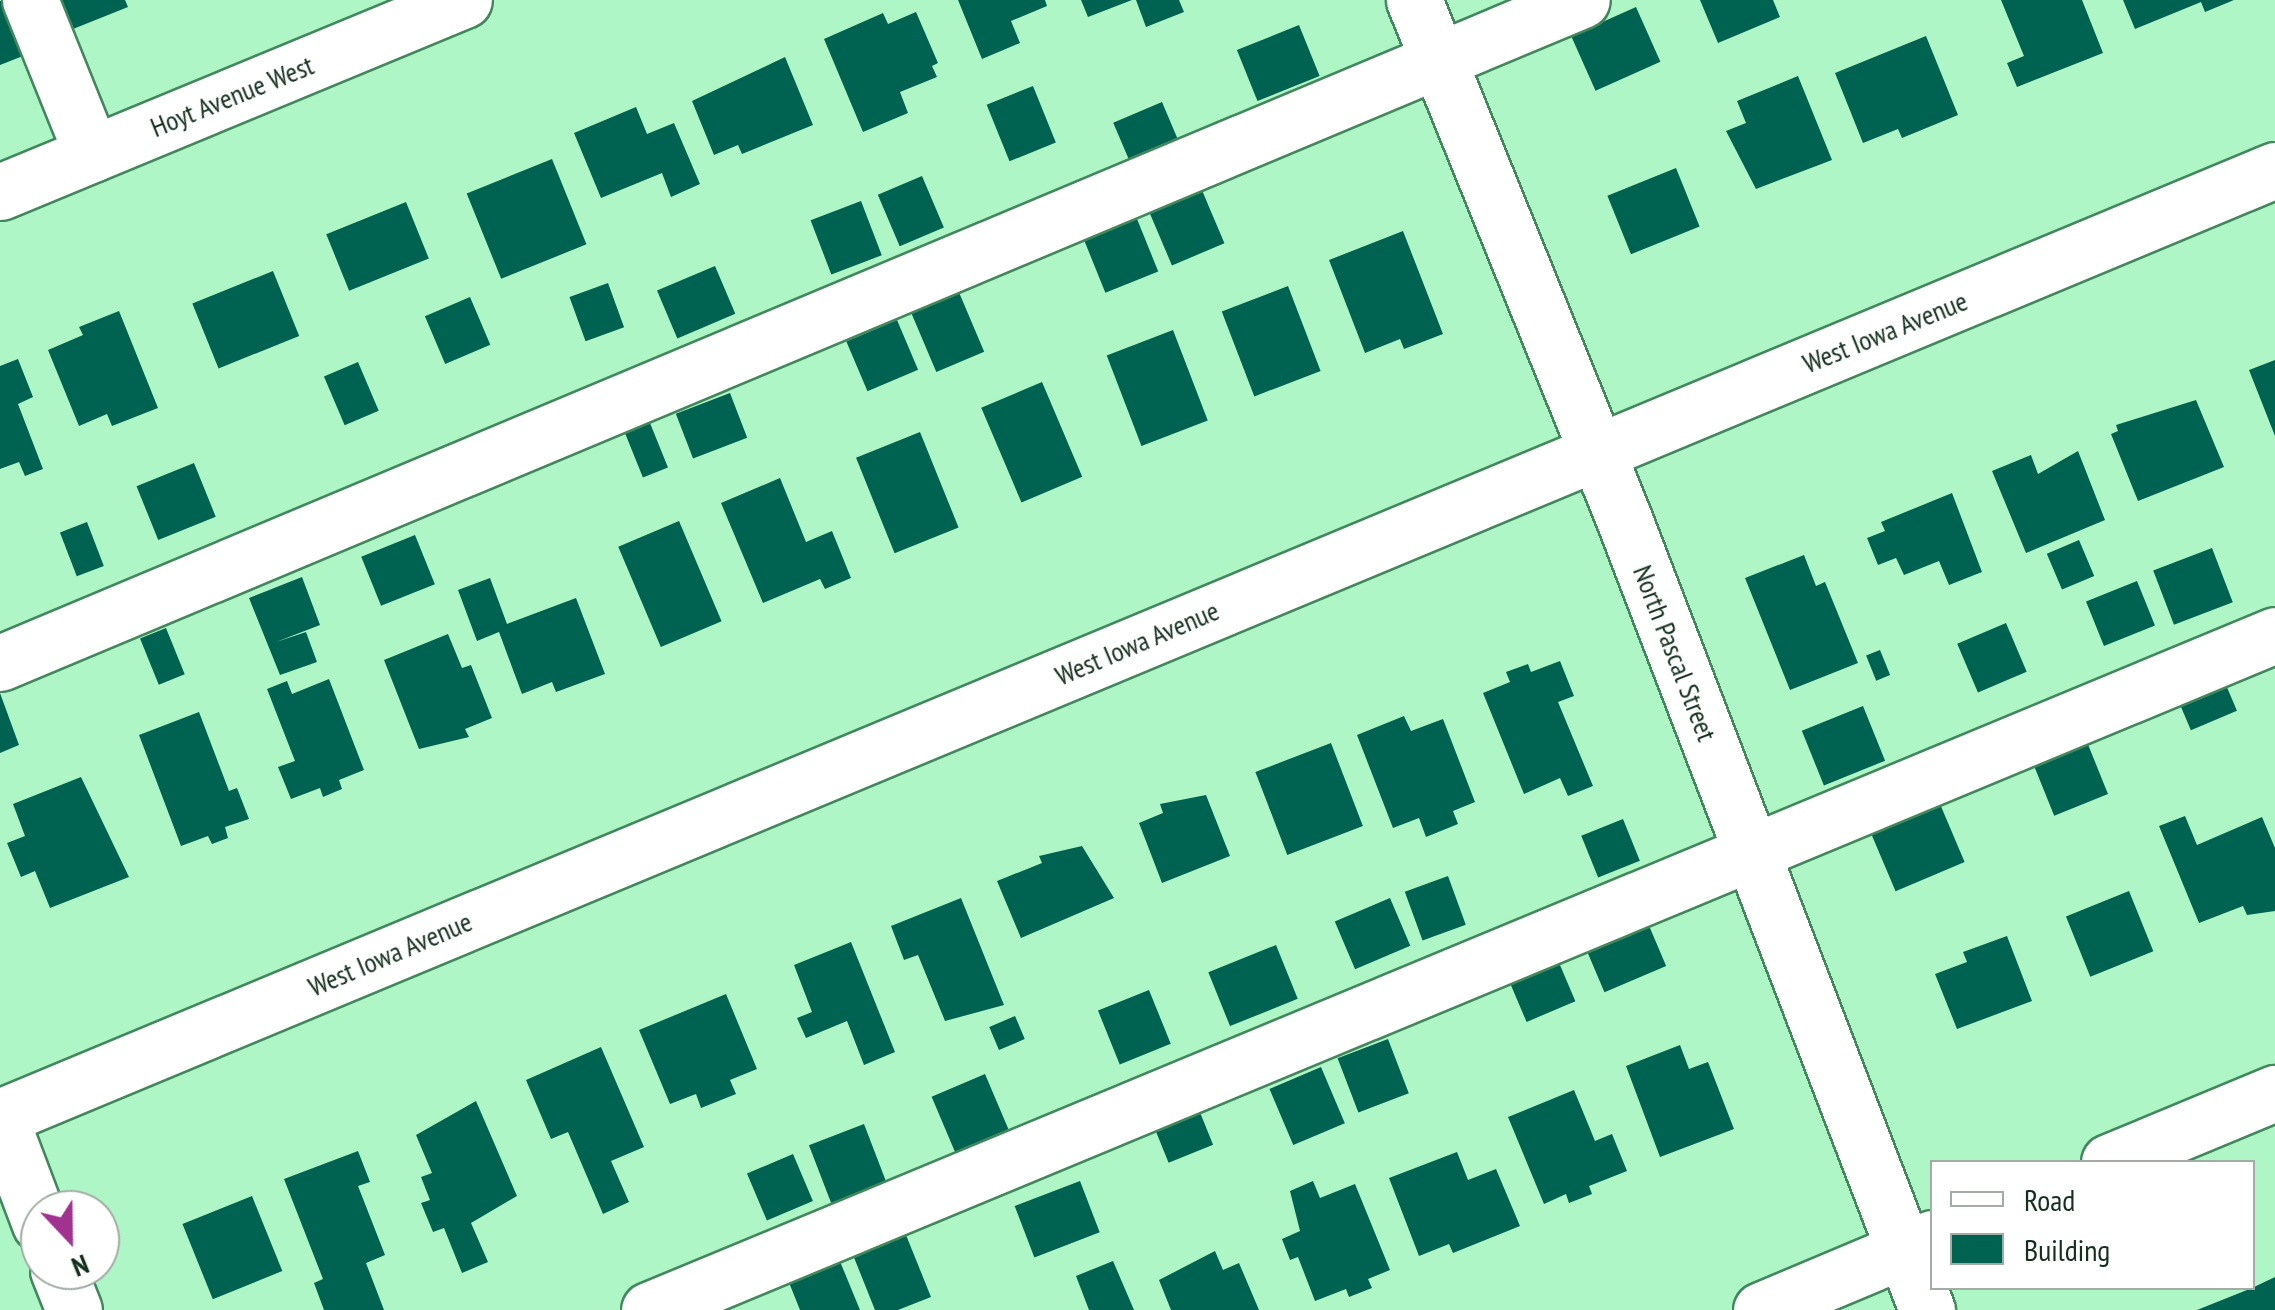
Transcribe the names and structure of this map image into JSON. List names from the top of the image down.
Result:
{
  "streets": {
    "street": ["Hoyt Avenue West", "West Iowa Avenue", "North Pascal Street"]
  },
  "crossings": [
    ["West Iowa Avenue", "North Pascal Street"]
  ],
  "legend": ["Road", "Building"],
  "north": "bottom"
}
